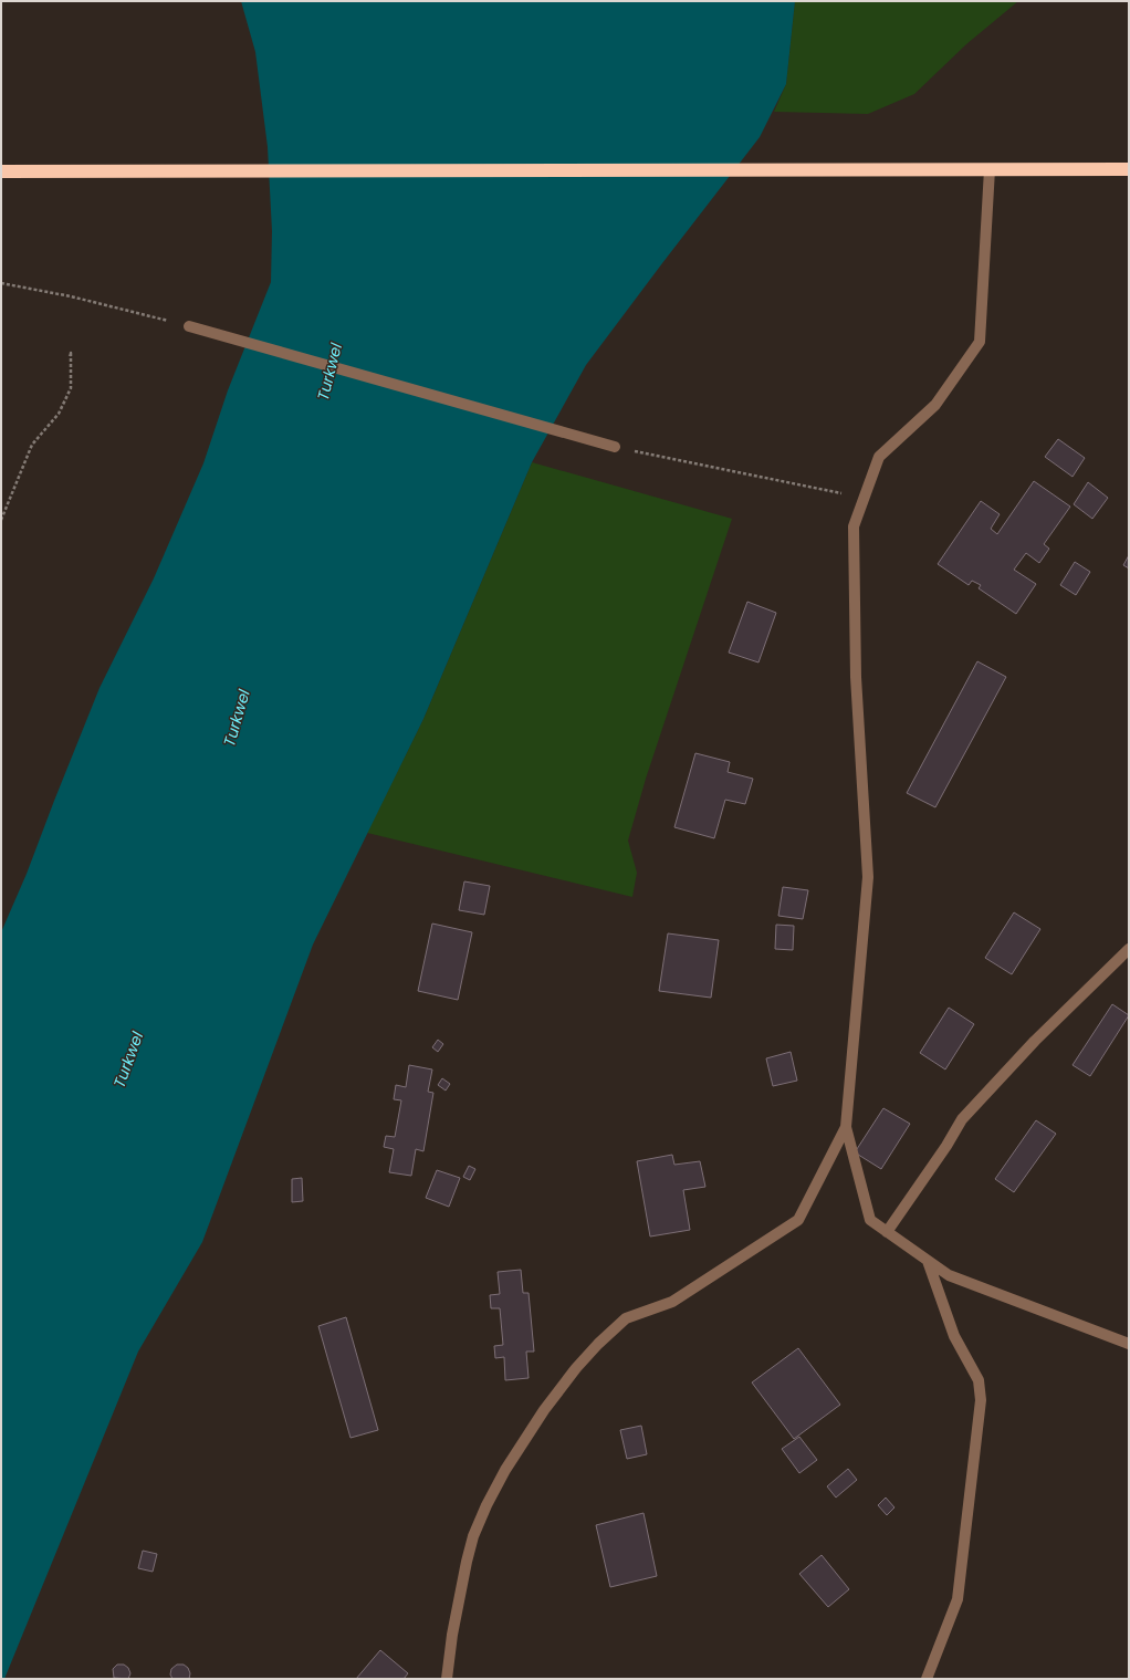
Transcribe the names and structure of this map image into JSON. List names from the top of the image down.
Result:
{
  "water": ["Turkwel"]
}
